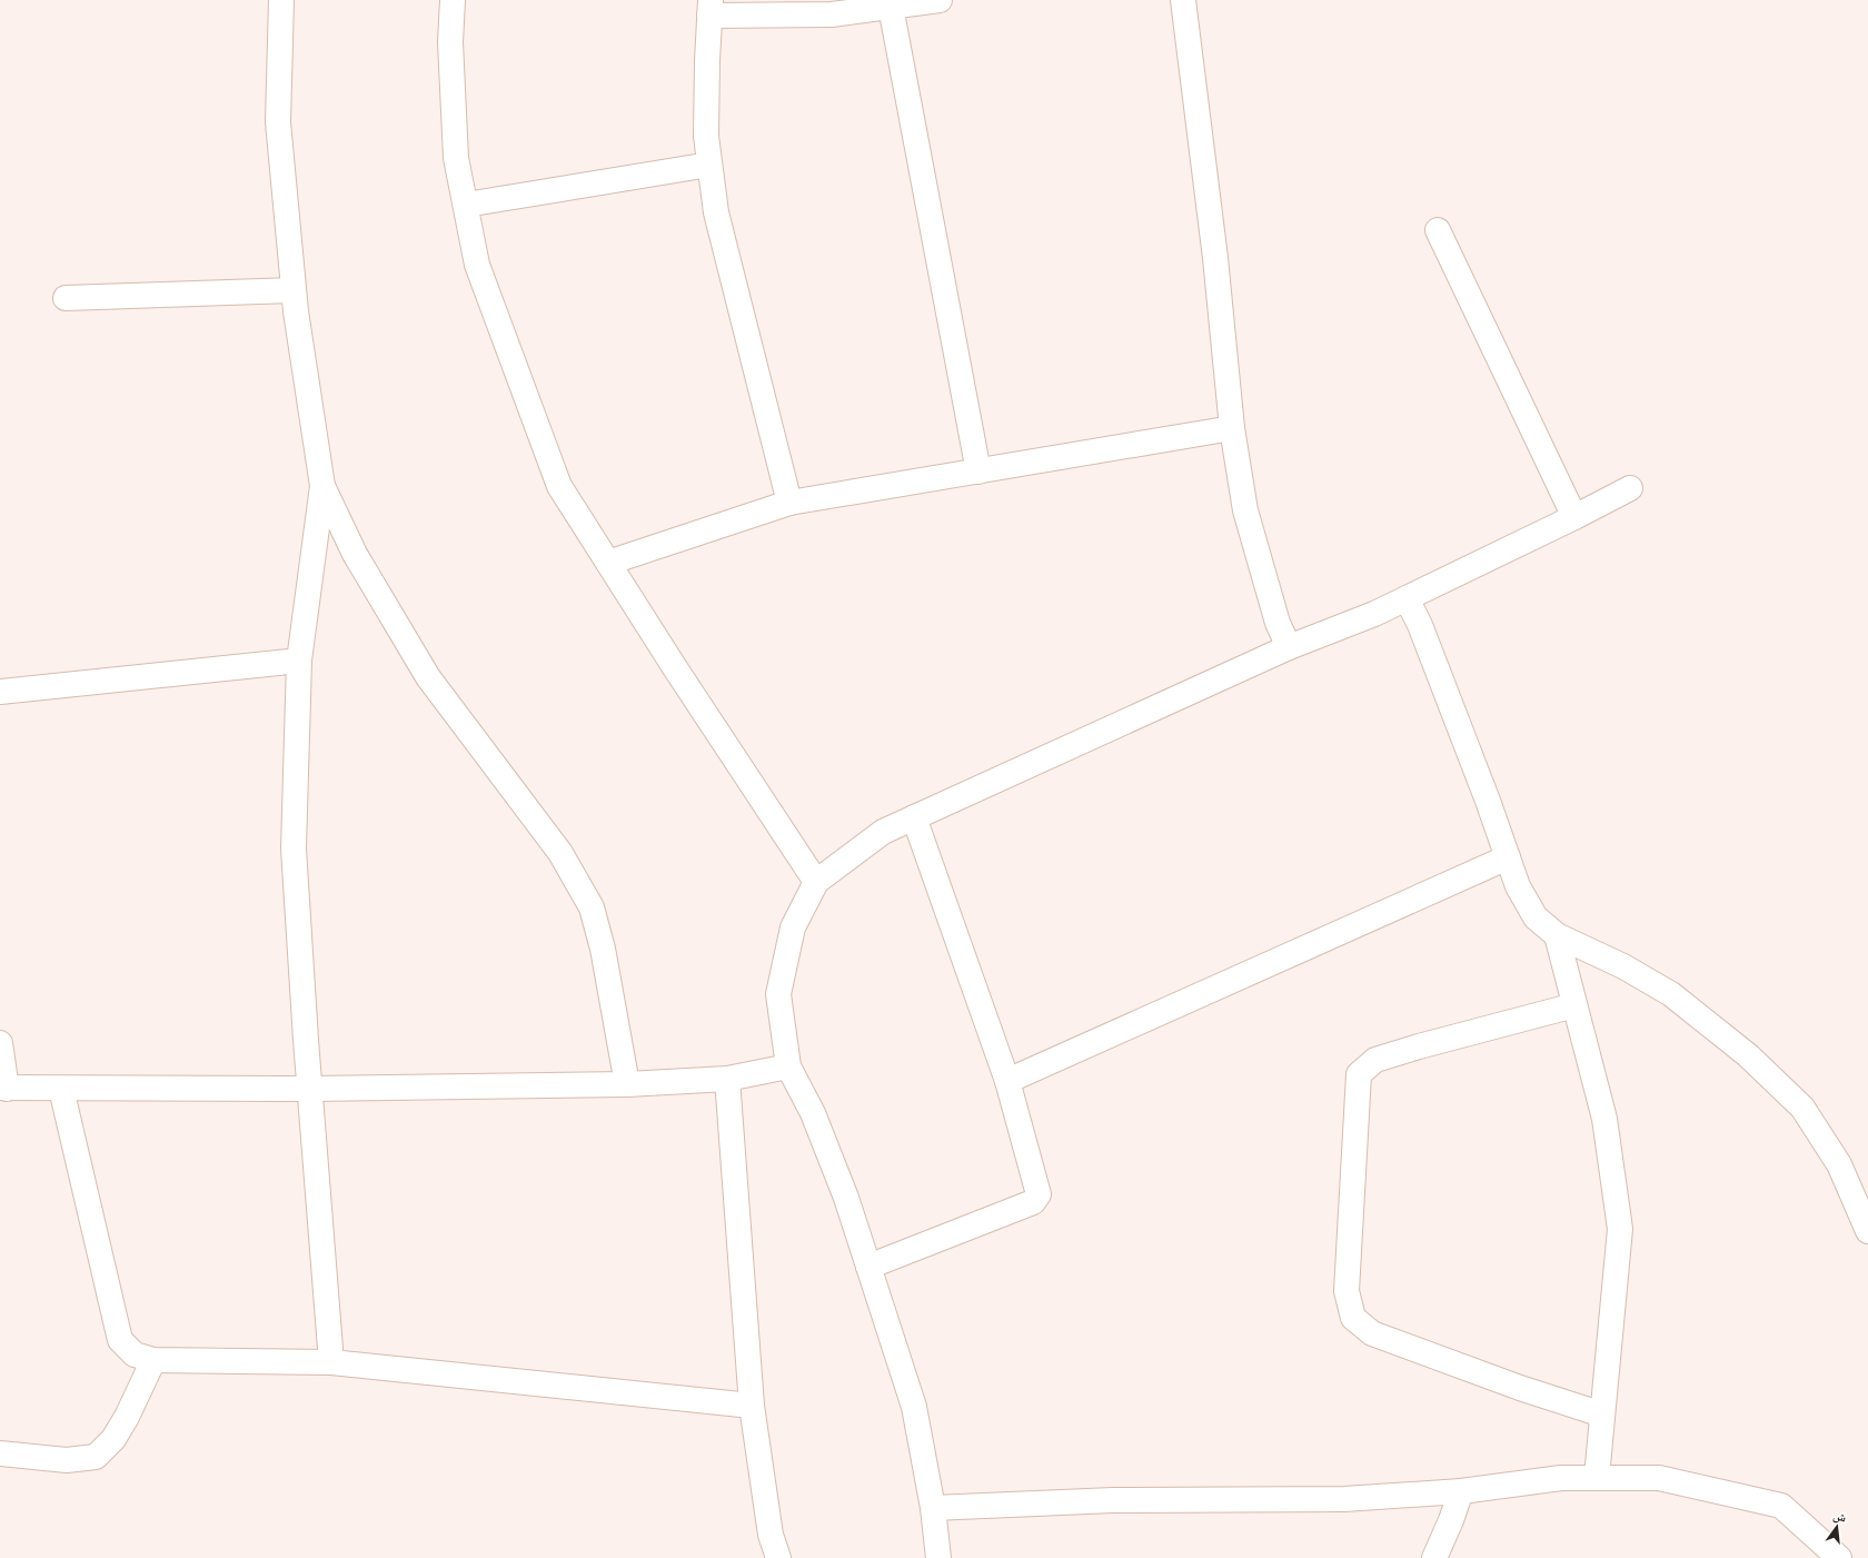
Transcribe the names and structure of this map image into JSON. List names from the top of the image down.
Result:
{
  "north": "top"
}
